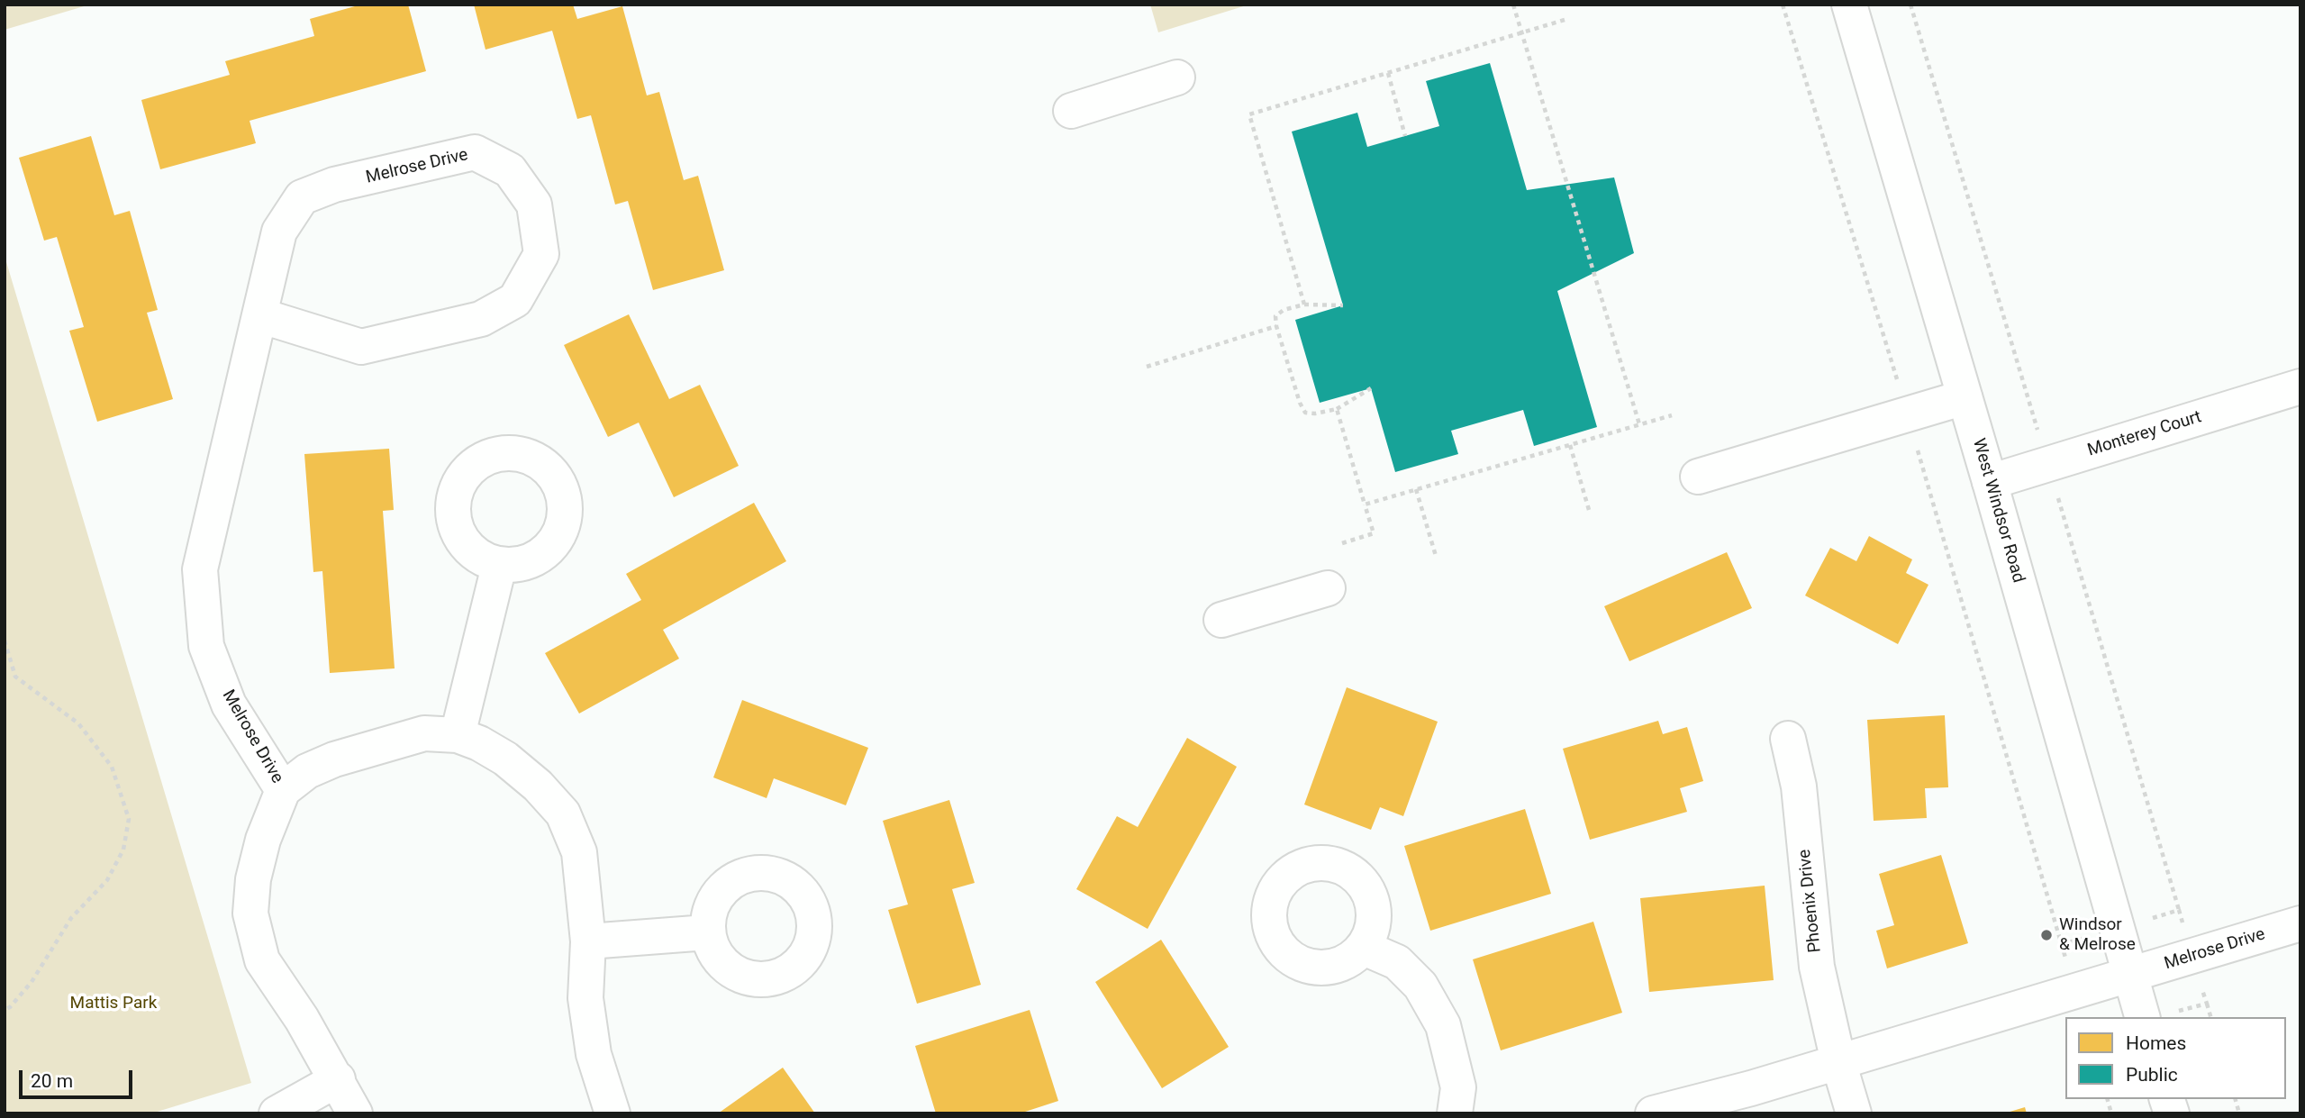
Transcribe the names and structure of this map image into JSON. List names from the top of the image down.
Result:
{
  "streets": {
    "street": [
      "Melrose Drive",
      "Monterey Court",
      "West Windsor Road",
      "Phoenix Drive"
    ]
  },
  "crossings": [
    ["Melrose Drive", "West Windsor Road"],
    ["Monterey Court", "West Windsor Road"]
  ],
  "parks": ["Mattis Park"],
  "places": ["Windsor & Melrose"],
  "legend": ["Homes", "Public"],
  "scale_bar": "20 m"
}
